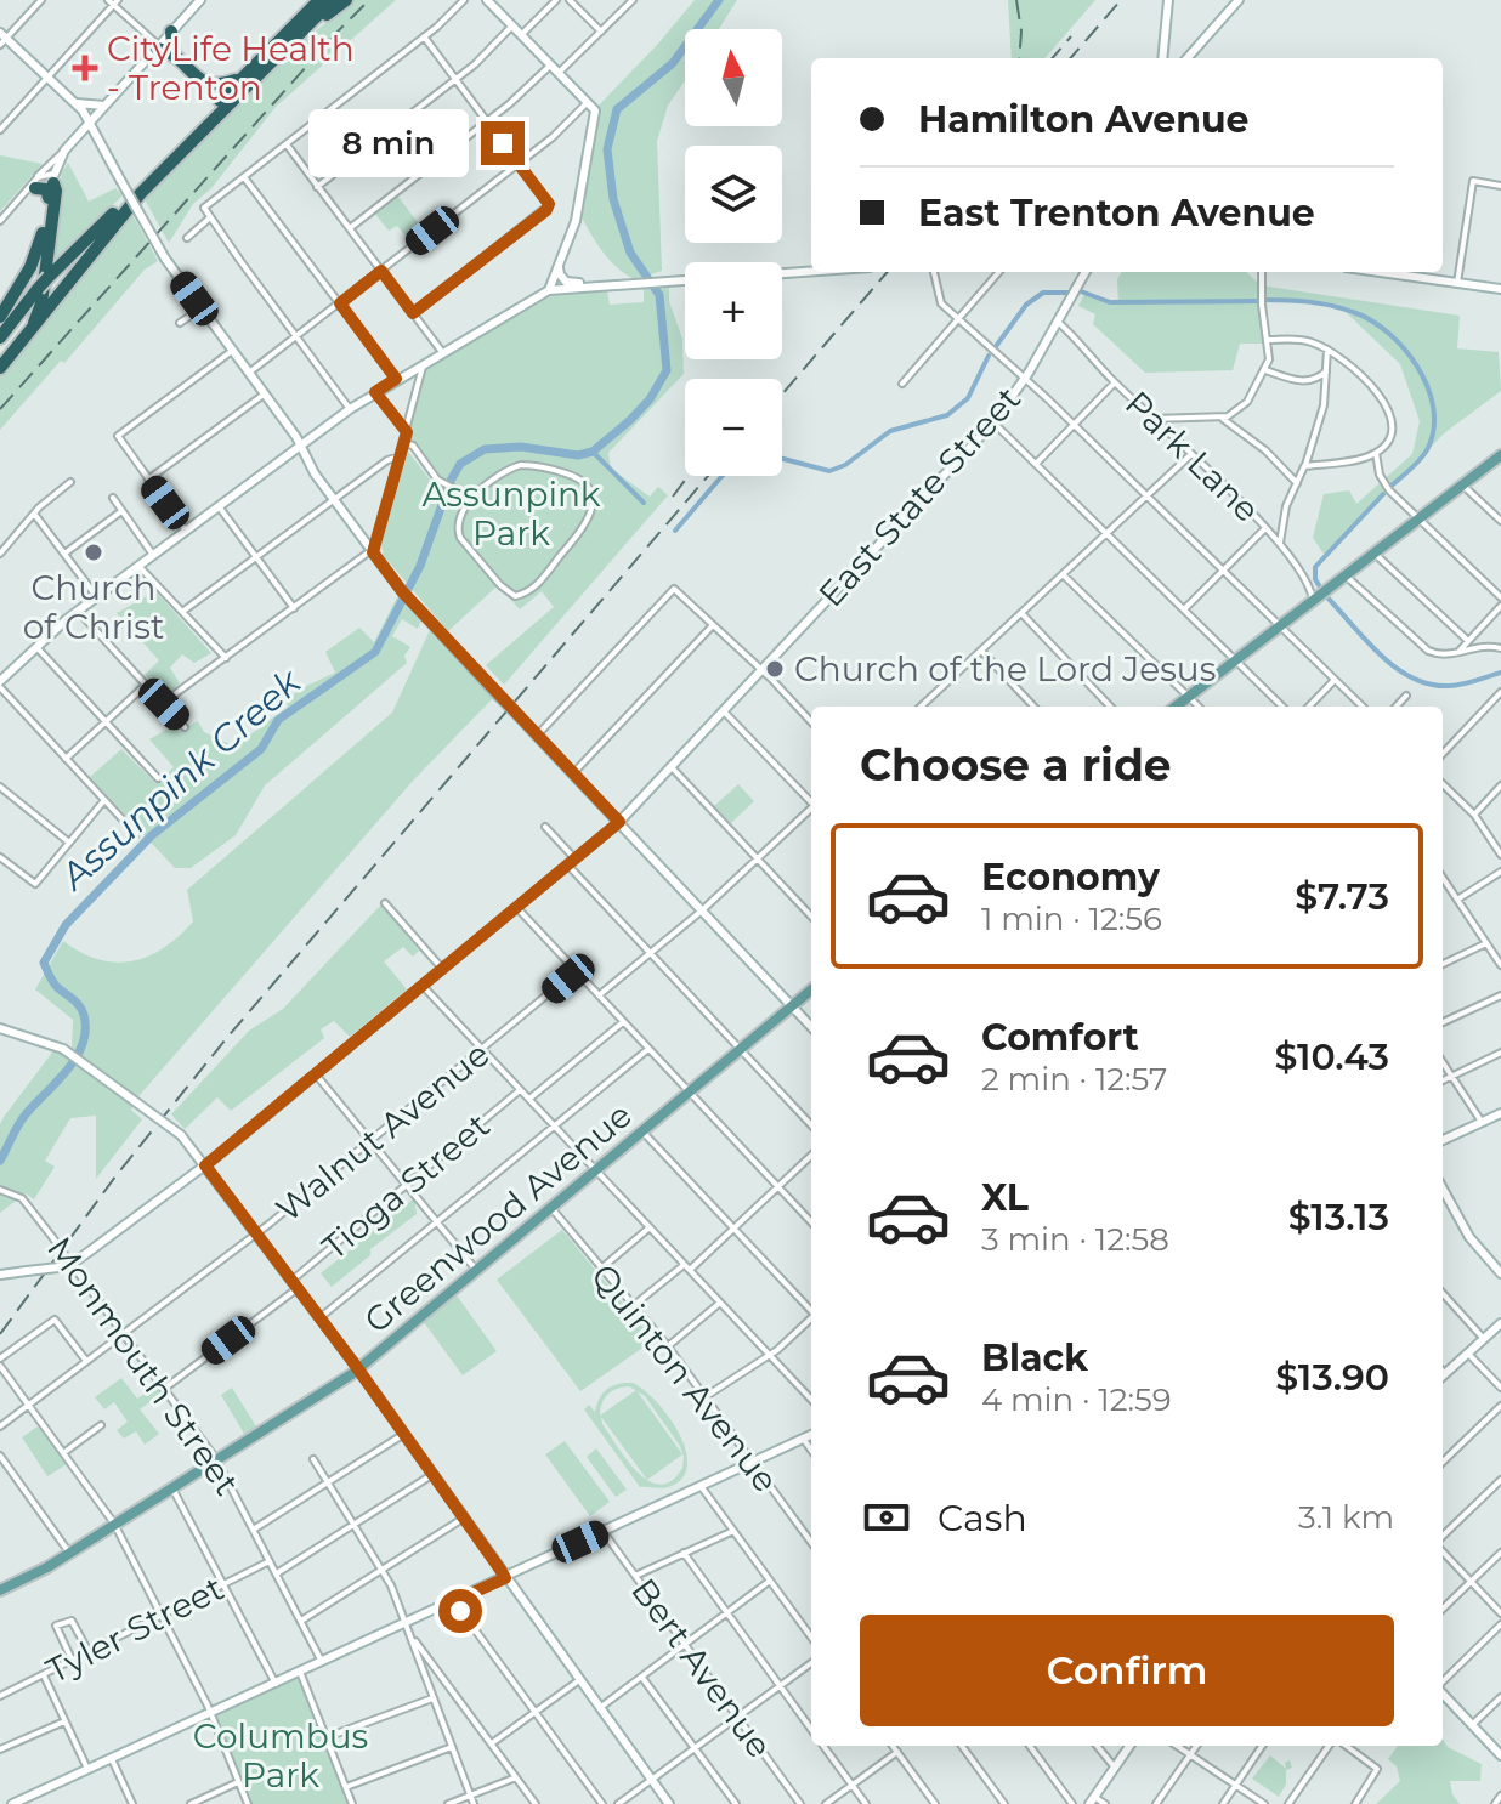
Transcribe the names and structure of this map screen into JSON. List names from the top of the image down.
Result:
{
  "streets": {
    "main road": ["Greenwood Avenue"],
    "street": [
      "Park Lane",
      "East State Street",
      "Walnut Avenue",
      "Tioga Street",
      "Monmouth Street",
      "Quinton Avenue",
      "Tyler Street",
      "Bert Avenue"
    ]
  },
  "crossings": [
    ["Park Lane", "East State Street"],
    ["East State Street", "Monmouth Street"],
    ["Walnut Avenue", "Monmouth Street"],
    ["Tioga Street", "Monmouth Street"],
    ["Greenwood Avenue", "Monmouth Street"],
    ["Greenwood Avenue", "Quinton Avenue"],
    ["Monmouth Street", "Tyler Street"]
  ],
  "water": ["Assunpink Creek"],
  "parks": ["Assunpink Park", "Columbus Park"],
  "places": {
    "health": ["CityLife Health - Trenton"],
    "other": ["Church of Christ", "Church of the Lord Jesus"]
  },
  "north": "top",
  "page": {
    "map_buttons": ["+", "−"],
    "banner": ["Hamilton Avenue", "East Trenton Avenue"],
    "bubble": "8 min",
    "heading": "Choose a ride",
    "list": [
      {
        "name": "Economy",
        "note": "1 min · 12:56",
        "value": "$7.73"
      },
      {
        "name": "Comfort",
        "note": "2 min · 12:57",
        "value": "$10.43"
      },
      {
        "name": "XL",
        "note": "3 min · 12:58",
        "value": "$13.13"
      },
      {
        "name": "Black",
        "note": "4 min · 12:59",
        "value": "$13.90"
      }
    ],
    "pay": ["Cash", "3.1 km"],
    "buttons": "Confirm"
  }
}
